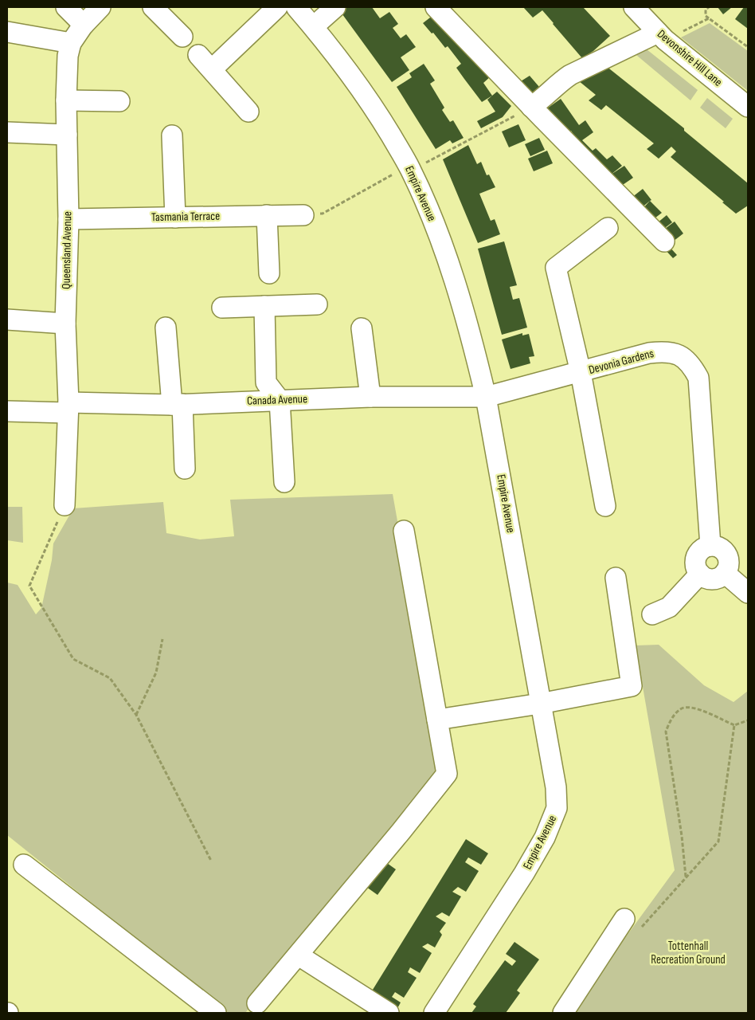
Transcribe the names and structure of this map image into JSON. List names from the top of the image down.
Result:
{
  "streets": {
    "street": [
      "Devonshire Hill Lane",
      "Empire Avenue",
      "Tasmania Terrace",
      "Queensland Avenue",
      "Devonia Gardens",
      "Canada Avenue"
    ]
  },
  "crossings": [
    ["Empire Avenue", "Devonia Gardens"],
    ["Empire Avenue", "Canada Avenue"],
    ["Tasmania Terrace", "Queensland Avenue"],
    ["Queensland Avenue", "Canada Avenue"],
    ["Devonia Gardens", "Canada Avenue"]
  ],
  "parks": ["Tottenhall Recreation Ground"]
}
